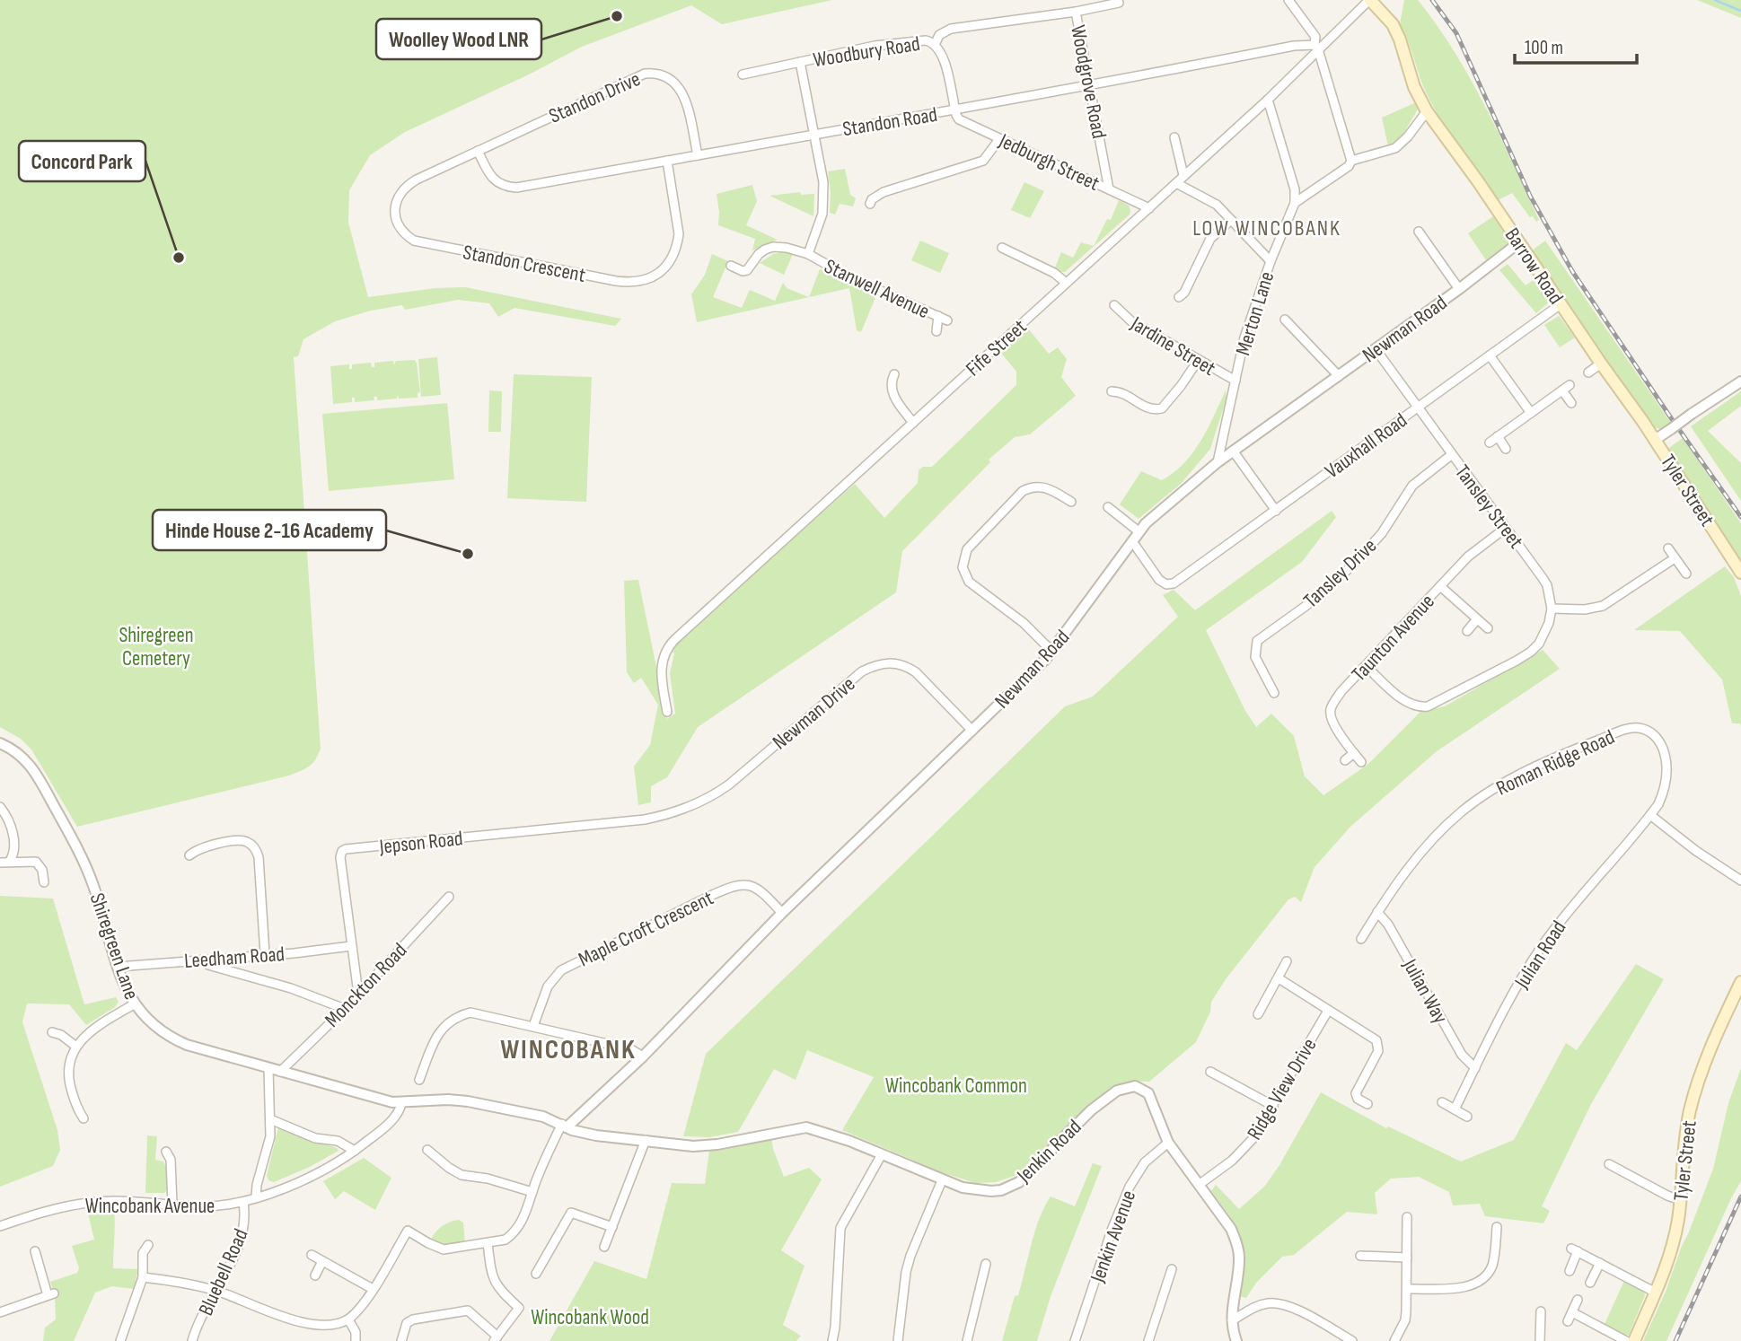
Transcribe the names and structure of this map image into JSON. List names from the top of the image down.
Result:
{
  "streets": {
    "main road": ["Barrow Road", "Tyler Street"],
    "street": [
      "Woodbury Road",
      "Woodgrove Road",
      "Standon Drive",
      "Standon Road",
      "Jedburgh Street",
      "Standon Crescent",
      "Stanwell Avenue",
      "Merton Lane",
      "Newman Road",
      "Jardine Street",
      "Fife Street",
      "Vauxhall Road",
      "Tansley Street",
      "Tansley Drive",
      "Taunton Avenue",
      "Newman Drive",
      "Roman Ridge Road",
      "Jepson Road",
      "Maple Croft Crescent",
      "Shiregreen Lane",
      "Julian Road",
      "Leedham Road",
      "Monckton Road",
      "Julian Way",
      "Ridge View Drive",
      "Jenkin Road",
      "Wincobank Avenue",
      "Jenkin Avenue",
      "Bluebell Road"
    ]
  },
  "crossings": [
    ["Woodbury Road", "Standon Road"],
    ["Woodbury Road", "Jedburgh Street"],
    ["Woodbury Road", "Stanwell Avenue"],
    ["Woodgrove Road", "Standon Road"],
    ["Woodgrove Road", "Jedburgh Street"],
    ["Standon Drive", "Standon Road"],
    ["Standon Drive", "Standon Crescent"],
    ["Standon Road", "Jedburgh Street"],
    ["Standon Road", "Standon Crescent"],
    ["Standon Road", "Fife Street"],
    ["Jedburgh Street", "Fife Street"],
    ["Barrow Road", "Newman Road"],
    ["Barrow Road", "Fife Street"],
    ["Barrow Road", "Vauxhall Road"],
    ["Barrow Road", "Tyler Street"],
    ["Merton Lane", "Newman Road"],
    ["Merton Lane", "Jardine Street"],
    ["Newman Road", "Vauxhall Road"],
    ["Newman Road", "Tansley Street"],
    ["Newman Road", "Newman Drive"],
    ["Newman Road", "Maple Croft Crescent"],
    ["Newman Road", "Jenkin Road"],
    ["Vauxhall Road", "Tansley Street"],
    ["Tansley Street", "Tansley Drive"],
    ["Tansley Street", "Taunton Avenue"],
    ["Newman Drive", "Jepson Road"],
    ["Roman Ridge Road", "Julian Road"],
    ["Roman Ridge Road", "Julian Way"],
    ["Jepson Road", "Leedham Road"],
    ["Jepson Road", "Monckton Road"],
    ["Shiregreen Lane", "Leedham Road"],
    ["Shiregreen Lane", "Monckton Road"],
    ["Shiregreen Lane", "Wincobank Avenue"],
    ["Julian Road", "Julian Way"],
    ["Ridge View Drive", "Jenkin Road"],
    ["Jenkin Road", "Jenkin Avenue"],
    ["Wincobank Avenue", "Bluebell Road"]
  ],
  "districts": ["LOW WINCOBANK", "WINCOBANK"],
  "parks": ["Shiregreen Cemetery", "Wincobank Common", "Wincobank Wood"],
  "places": ["Woolley Wood LNR", "Concord Park", "Hinde House 2-16 Academy"],
  "scale_bar": "100 m"
}
